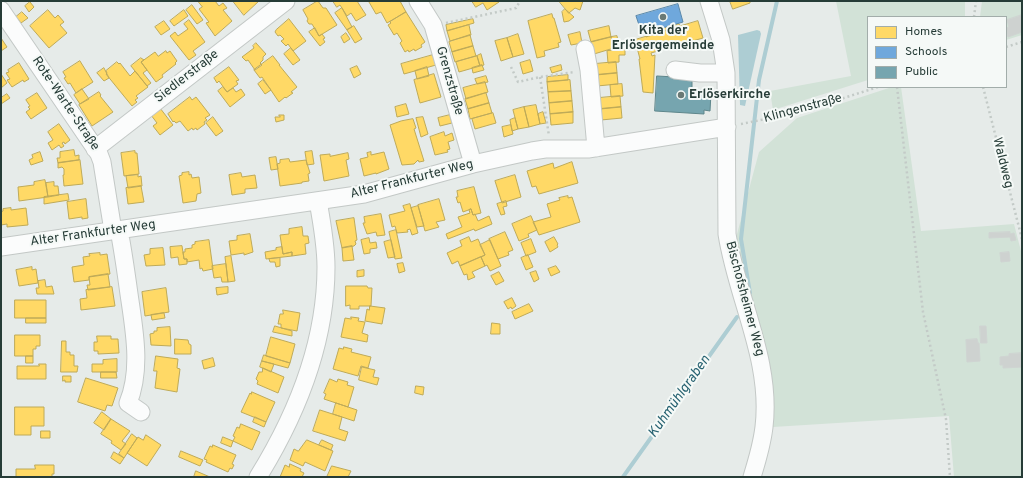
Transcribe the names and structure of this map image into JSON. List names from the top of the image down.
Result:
{
  "streets": {
    "street": [
      "Siedlerstraße",
      "Grenzstraße",
      "Rote-Warte-Straße",
      "Alter Frankfurter Weg",
      "Bischofsheimer Weg"
    ],
    "path": ["Klingenstraße", "Waldweg"]
  },
  "crossings": [
    ["Siedlerstraße", "Rote-Warte-Straße"],
    ["Grenzstraße", "Alter Frankfurter Weg"],
    ["Rote-Warte-Straße", "Alter Frankfurter Weg"],
    ["Klingenstraße", "Alter Frankfurter Weg"],
    ["Klingenstraße", "Bischofsheimer Weg"],
    ["Alter Frankfurter Weg", "Bischofsheimer Weg"]
  ],
  "water": ["Kuhmühlgraben"],
  "places": ["Kita der Erlösergemeinde", "Erlöserkirche"],
  "legend": ["Homes", "Schools", "Public"]
}
